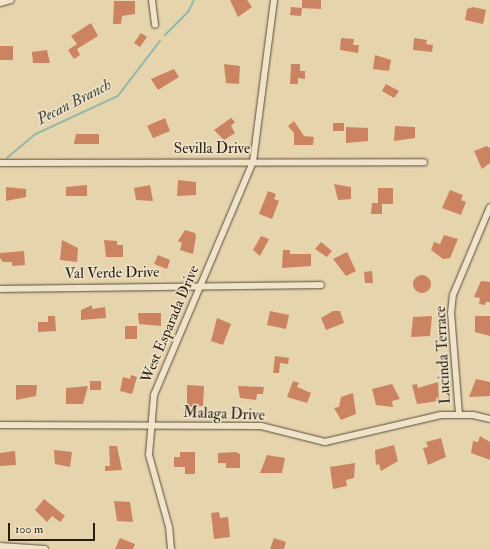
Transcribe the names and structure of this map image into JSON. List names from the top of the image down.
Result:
{
  "streets": {
    "street": [
      "Sevilla Drive",
      "Val Verde Drive",
      "West Esparada Drive",
      "Lucinda Terrace",
      "Malaga Drive"
    ]
  },
  "crossings": [
    ["Sevilla Drive", "West Esparada Drive"],
    ["Val Verde Drive", "West Esparada Drive"],
    ["West Esparada Drive", "Malaga Drive"],
    ["Lucinda Terrace", "Malaga Drive"]
  ],
  "water": ["Pecan Branch"],
  "scale_bar": "100 m"
}
